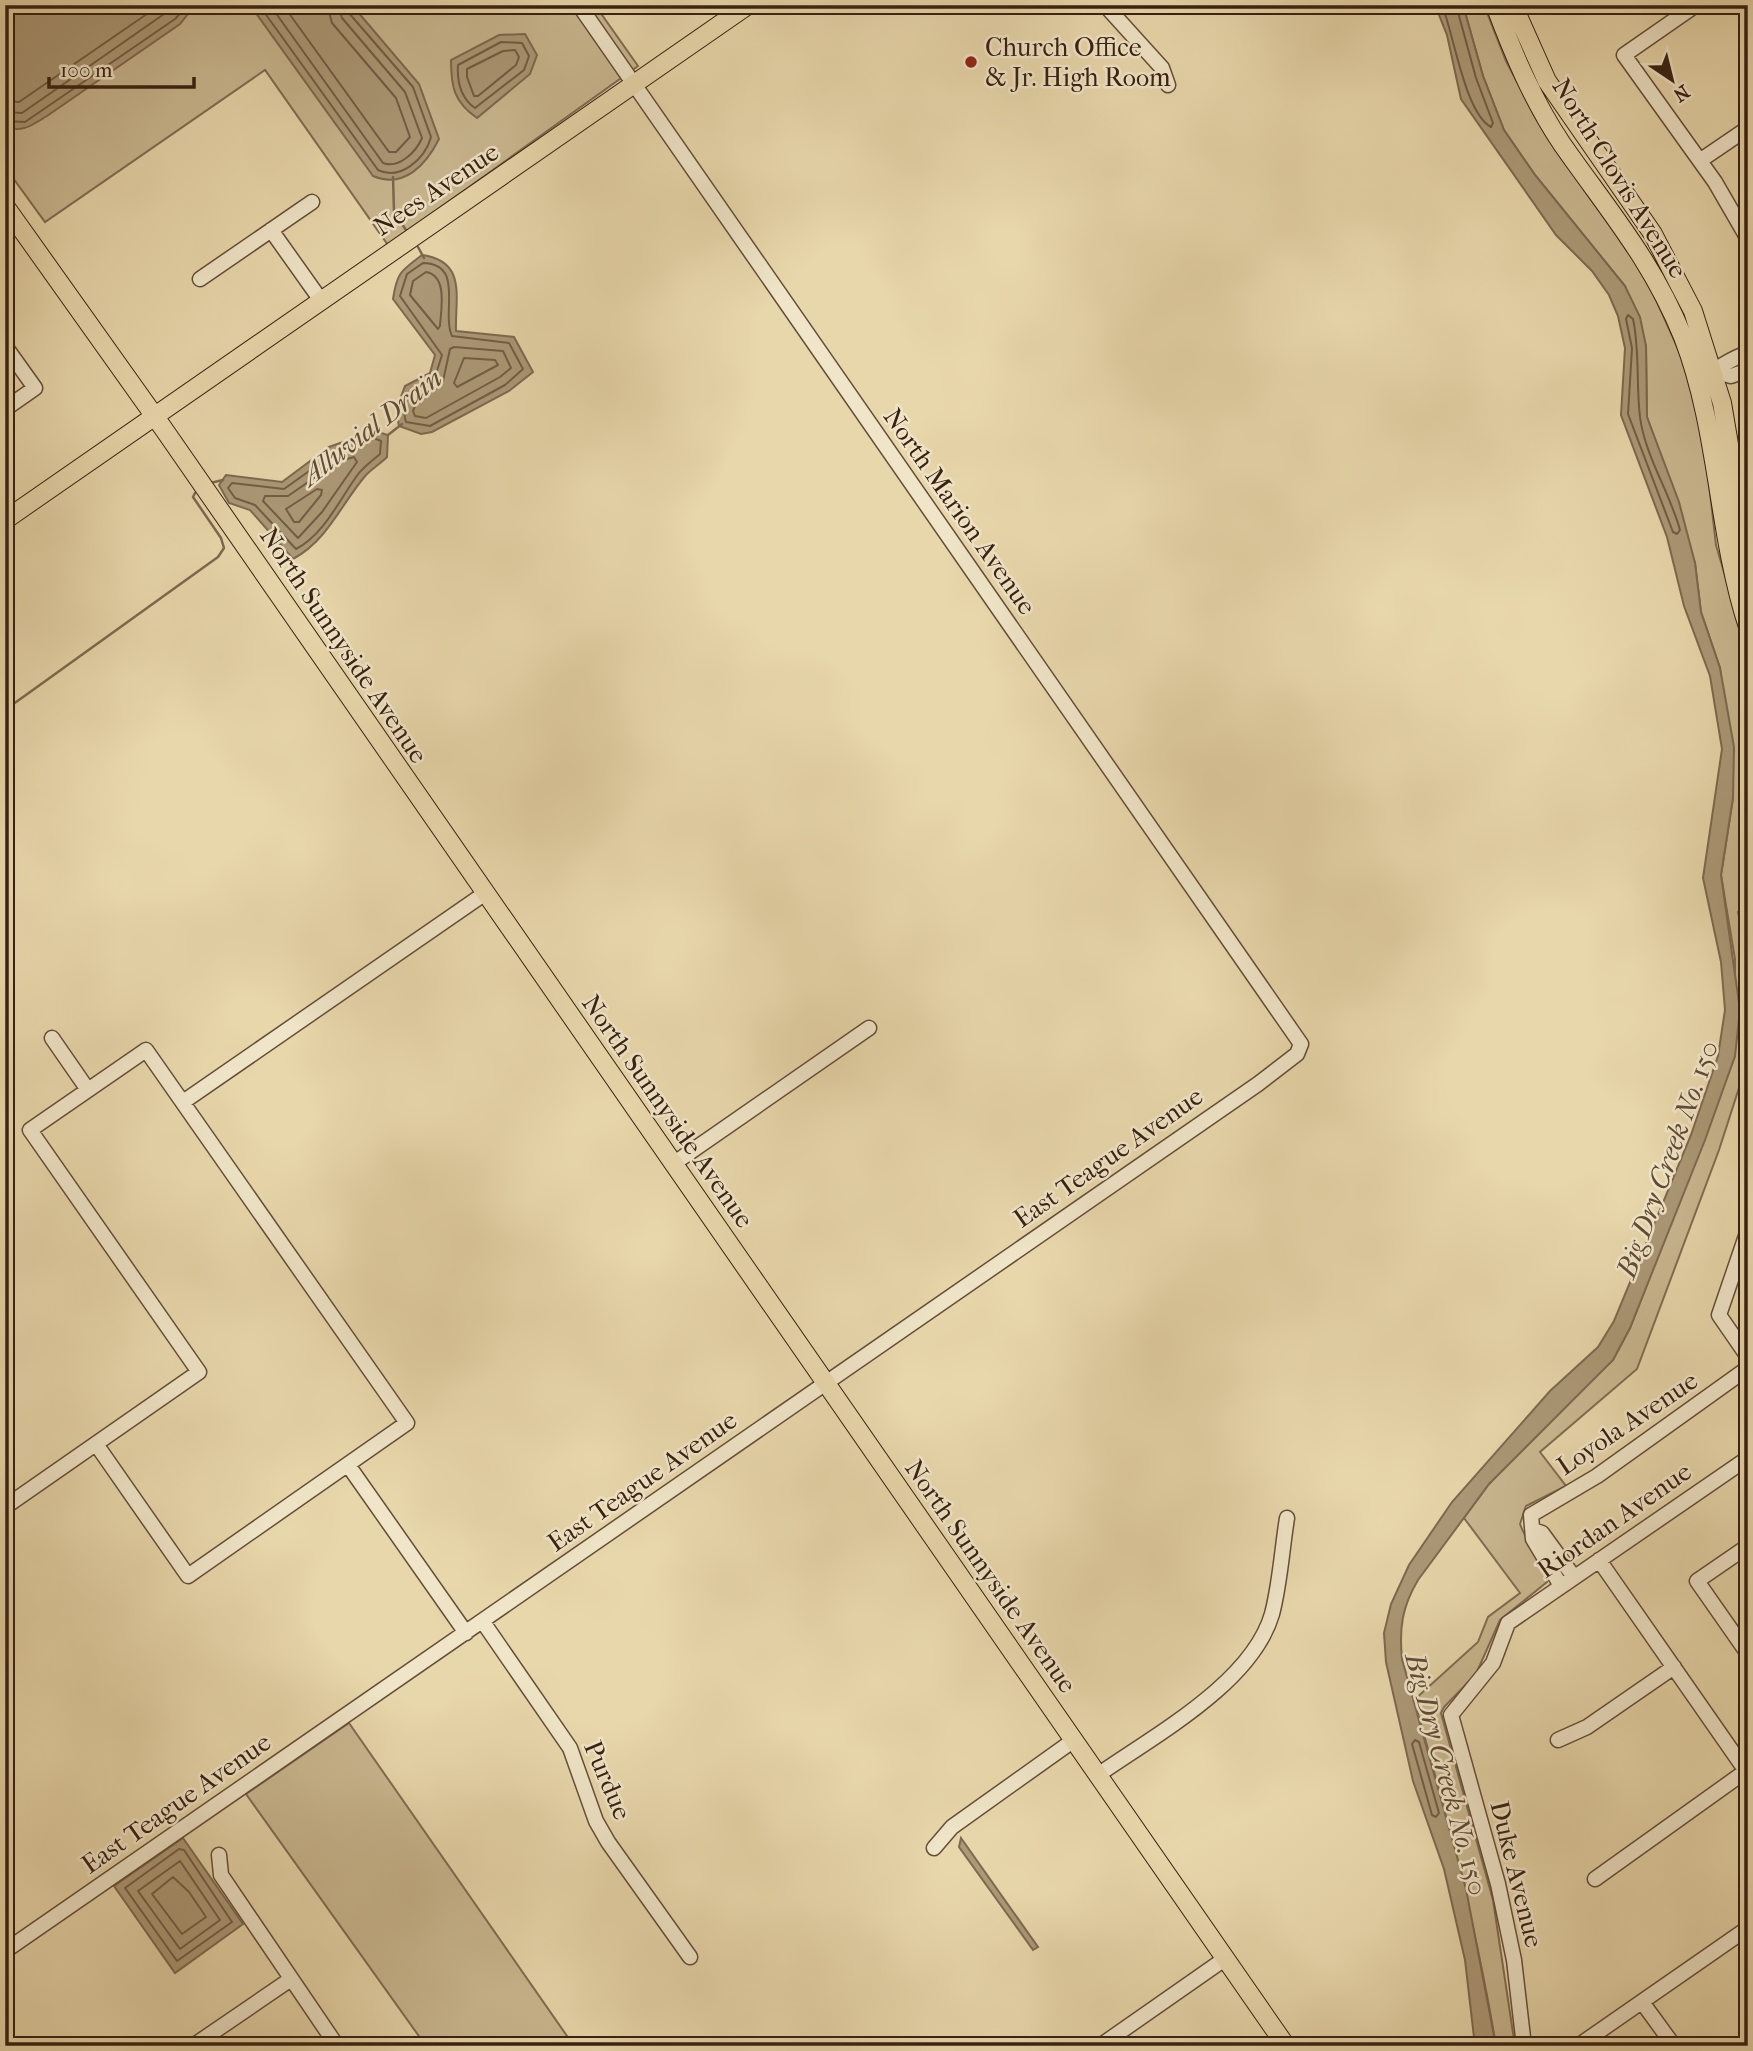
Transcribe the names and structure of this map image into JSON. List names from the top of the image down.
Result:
{
  "streets": {
    "main road": ["North Clovis Avenue", "Nees Avenue", "North Sunnyside Avenue"],
    "street": [
      "North Marion Avenue",
      "East Teague Avenue",
      "Loyola Avenue",
      "Riordan Avenue",
      "Purdue",
      "Duke Avenue"
    ]
  },
  "crossings": [
    ["Nees Avenue", "North Marion Avenue"],
    ["Nees Avenue", "North Sunnyside Avenue"],
    ["North Marion Avenue", "East Teague Avenue"],
    ["North Sunnyside Avenue", "East Teague Avenue"],
    ["East Teague Avenue", "Purdue"],
    ["Riordan Avenue", "Duke Avenue"]
  ],
  "water": ["Alluvial Drain", "Big Dry Creek No. 150"],
  "places": ["Church Office & Jr. High Room"],
  "scale_bar": "100 m",
  "north": "bottom right"
}
